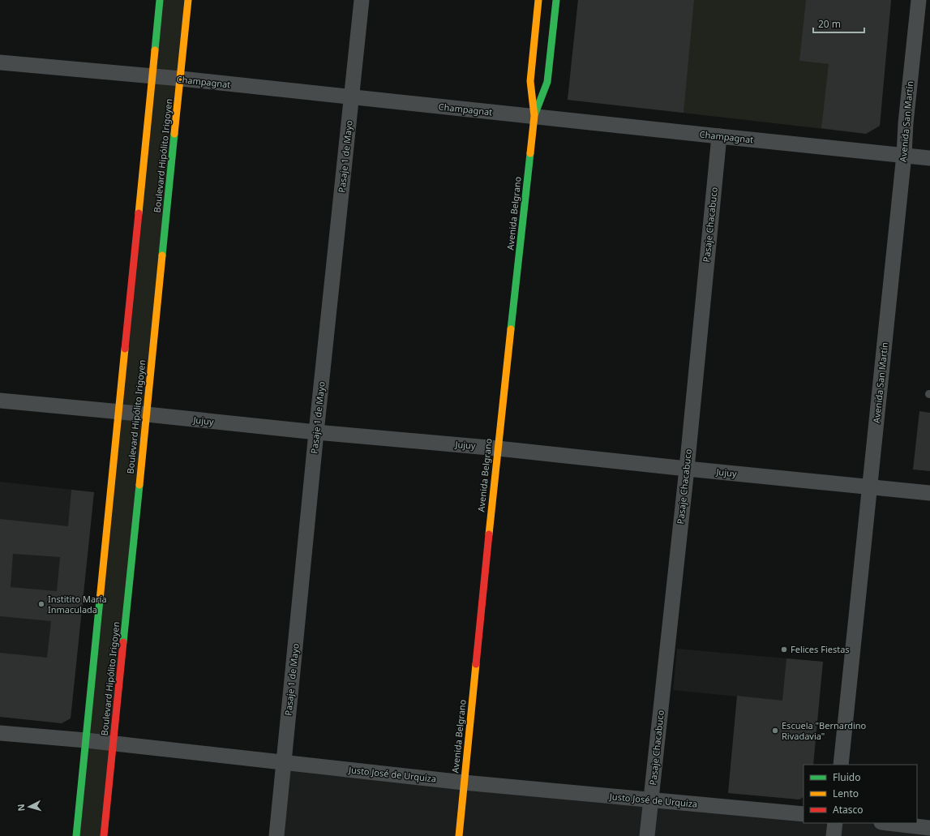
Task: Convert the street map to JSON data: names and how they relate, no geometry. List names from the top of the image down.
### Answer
{
  "streets": {
    "street": [
      "Champagnat",
      "Avenida San Martín",
      "Boulevard Hipólito Irigoyen",
      "Pasaje 1 de Mayo",
      "Avenida Belgrano",
      "Pasaje Chacabuco",
      "Jujuy",
      "Justo José de Urquiza"
    ]
  },
  "crossings": [
    ["Champagnat", "Avenida San Martín"],
    ["Champagnat", "Boulevard Hipólito Irigoyen"],
    ["Champagnat", "Pasaje 1 de Mayo"],
    ["Champagnat", "Avenida Belgrano"],
    ["Champagnat", "Pasaje Chacabuco"],
    ["Avenida San Martín", "Jujuy"],
    ["Boulevard Hipólito Irigoyen", "Jujuy"],
    ["Boulevard Hipólito Irigoyen", "Justo José de Urquiza"],
    ["Pasaje 1 de Mayo", "Jujuy"],
    ["Pasaje 1 de Mayo", "Justo José de Urquiza"],
    ["Avenida Belgrano", "Jujuy"],
    ["Avenida Belgrano", "Justo José de Urquiza"],
    ["Pasaje Chacabuco", "Jujuy"],
    ["Pasaje Chacabuco", "Justo José de Urquiza"]
  ],
  "places": ["Institito María Inmaculada", "Felices Fiestas", "Escuela \"Bernardino Rivadavia\""],
  "legend": ["Fluido", "Lento", "Atasco"],
  "scale_bar": "20 m",
  "north": "left"
}
